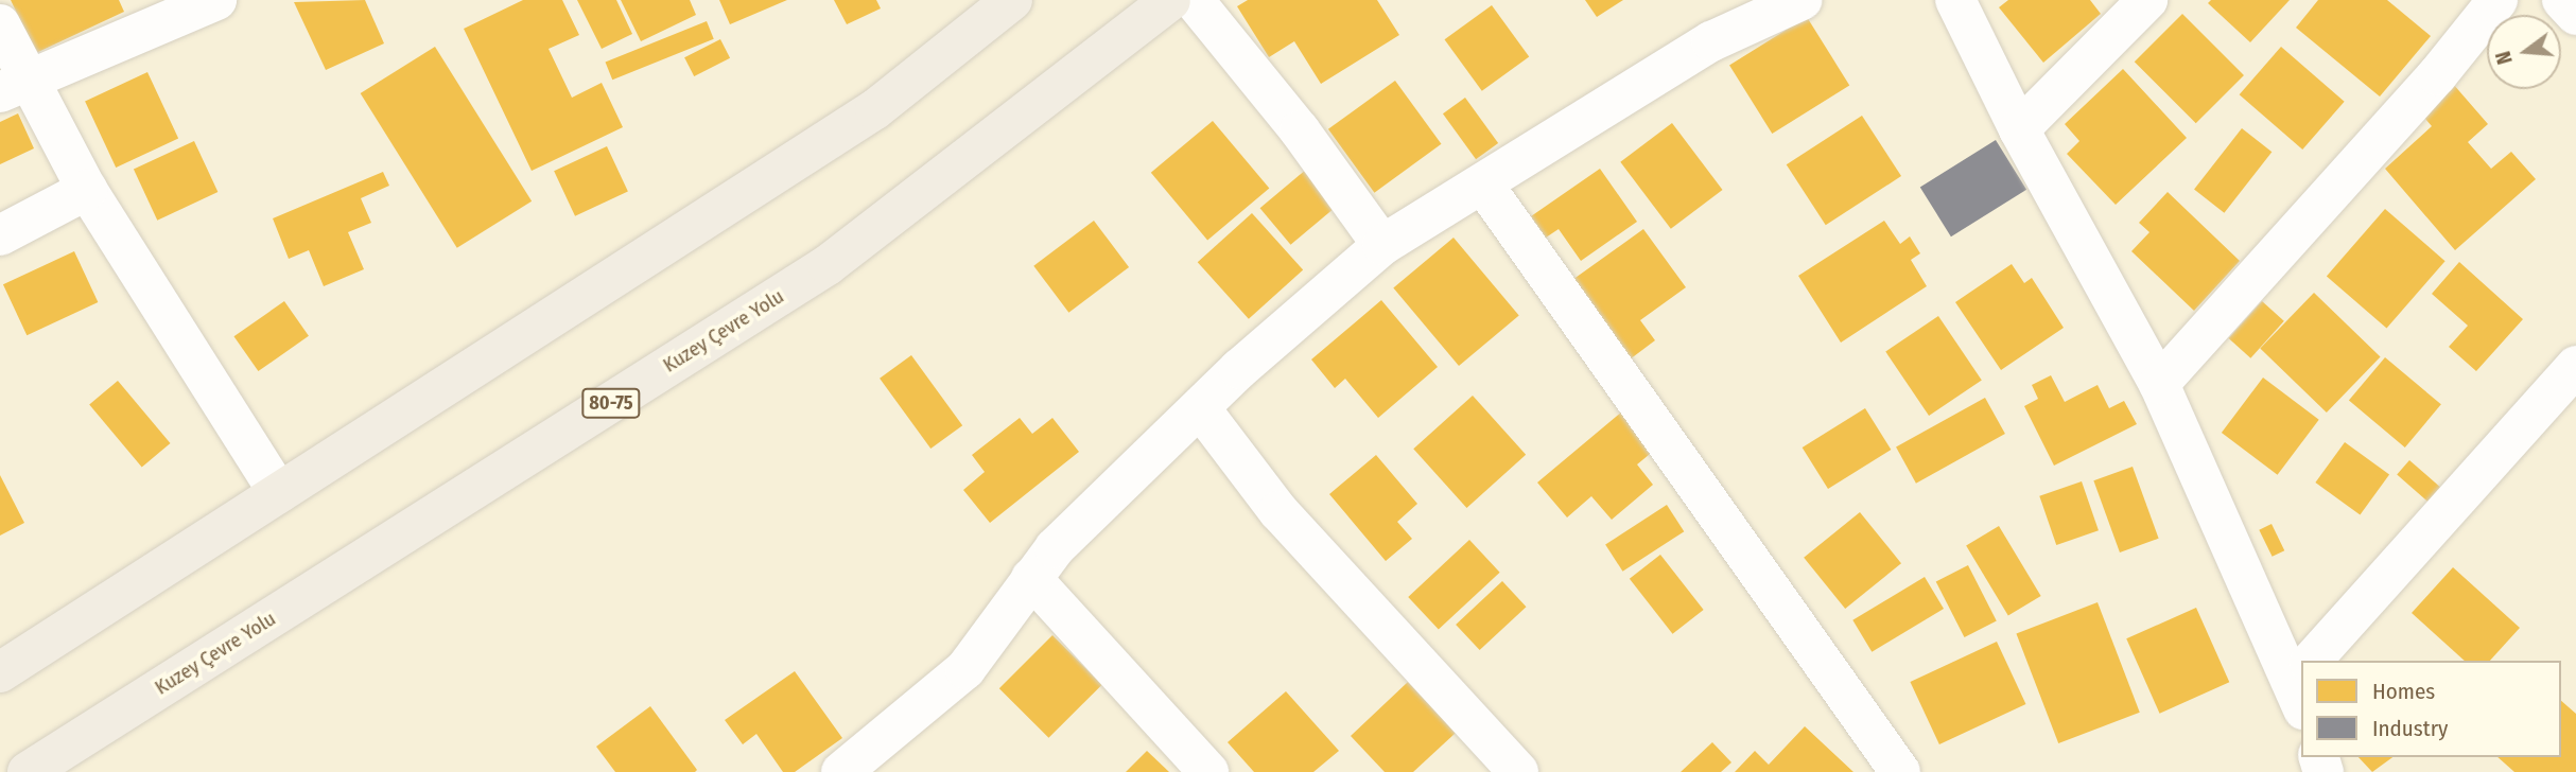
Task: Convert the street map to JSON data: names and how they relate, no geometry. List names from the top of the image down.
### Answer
{
  "streets": {
    "highway": ["Kuzey Çevre Yolu", "80-75"]
  },
  "legend": ["Homes", "Industry"],
  "north": "left"
}
